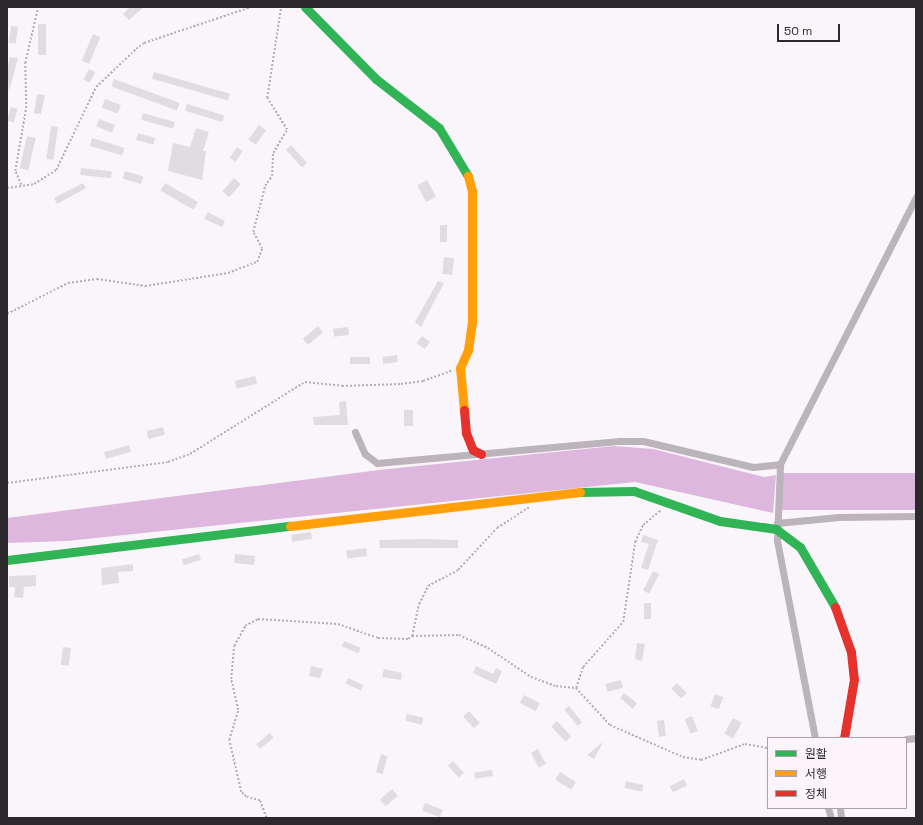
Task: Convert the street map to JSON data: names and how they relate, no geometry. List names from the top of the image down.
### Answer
{
  "legend": ["원활", "서행", "정체"],
  "scale_bar": "50 m"
}
